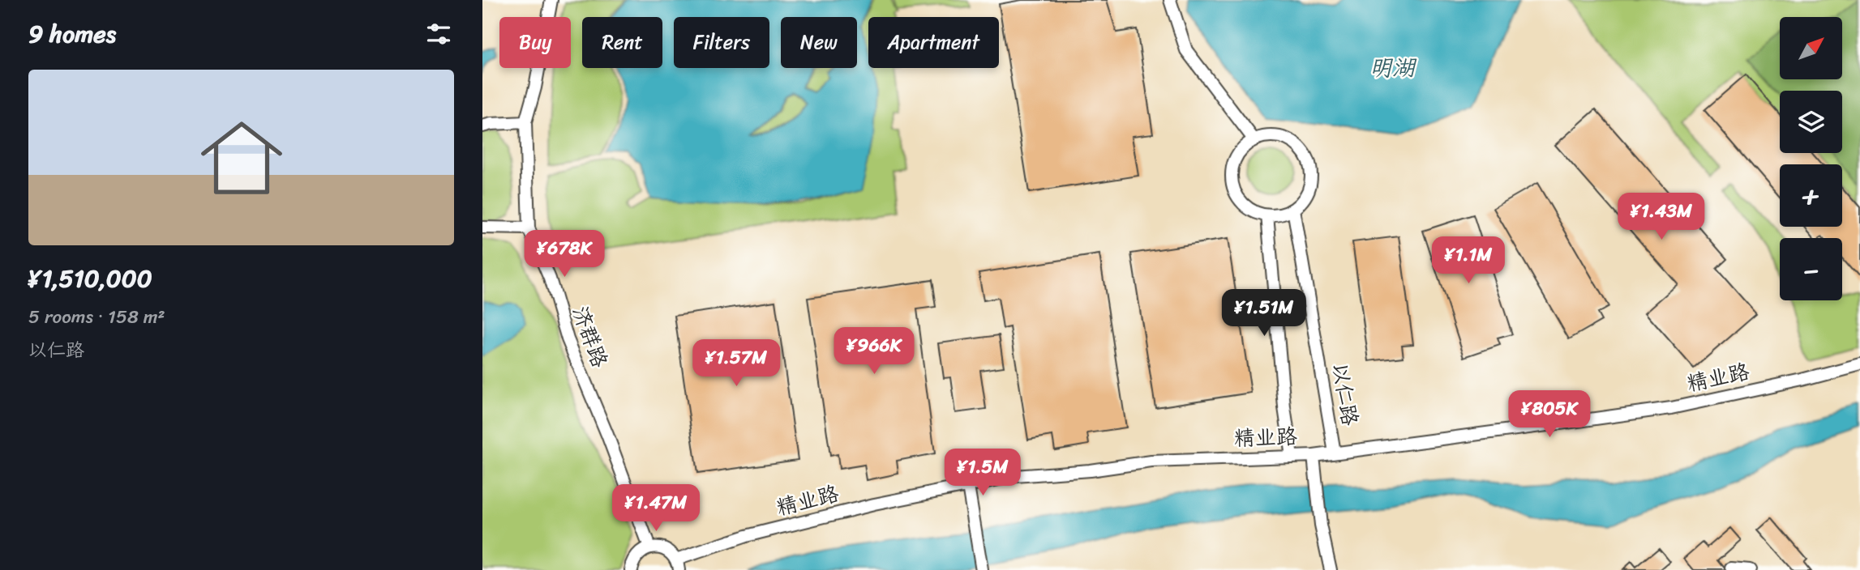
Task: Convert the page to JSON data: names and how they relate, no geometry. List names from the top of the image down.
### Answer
{
  "streets": {
    "street": ["济群路", "精业路", "以仁路"]
  },
  "crossings": [
    ["精业路", "以仁路"]
  ],
  "water": ["明湖"],
  "north": "top right",
  "page": {
    "heading": "9 homes",
    "map_buttons": ["+", "−"],
    "chip": [
      "Buy",
      "Rent",
      "Filters",
      "New",
      "Apartment"
    ],
    "list": [
      {
        "name": "¥1,510,000",
        "note": "5 rooms · 158 m² · 以仁路"
      }
    ],
    "price": [
      "¥1.43M",
      "¥678K",
      "¥1.1M",
      "¥1.51M",
      "¥966K",
      "¥1.57M",
      "¥805K",
      "¥1.5M",
      "¥1.47M"
    ]
  }
}
